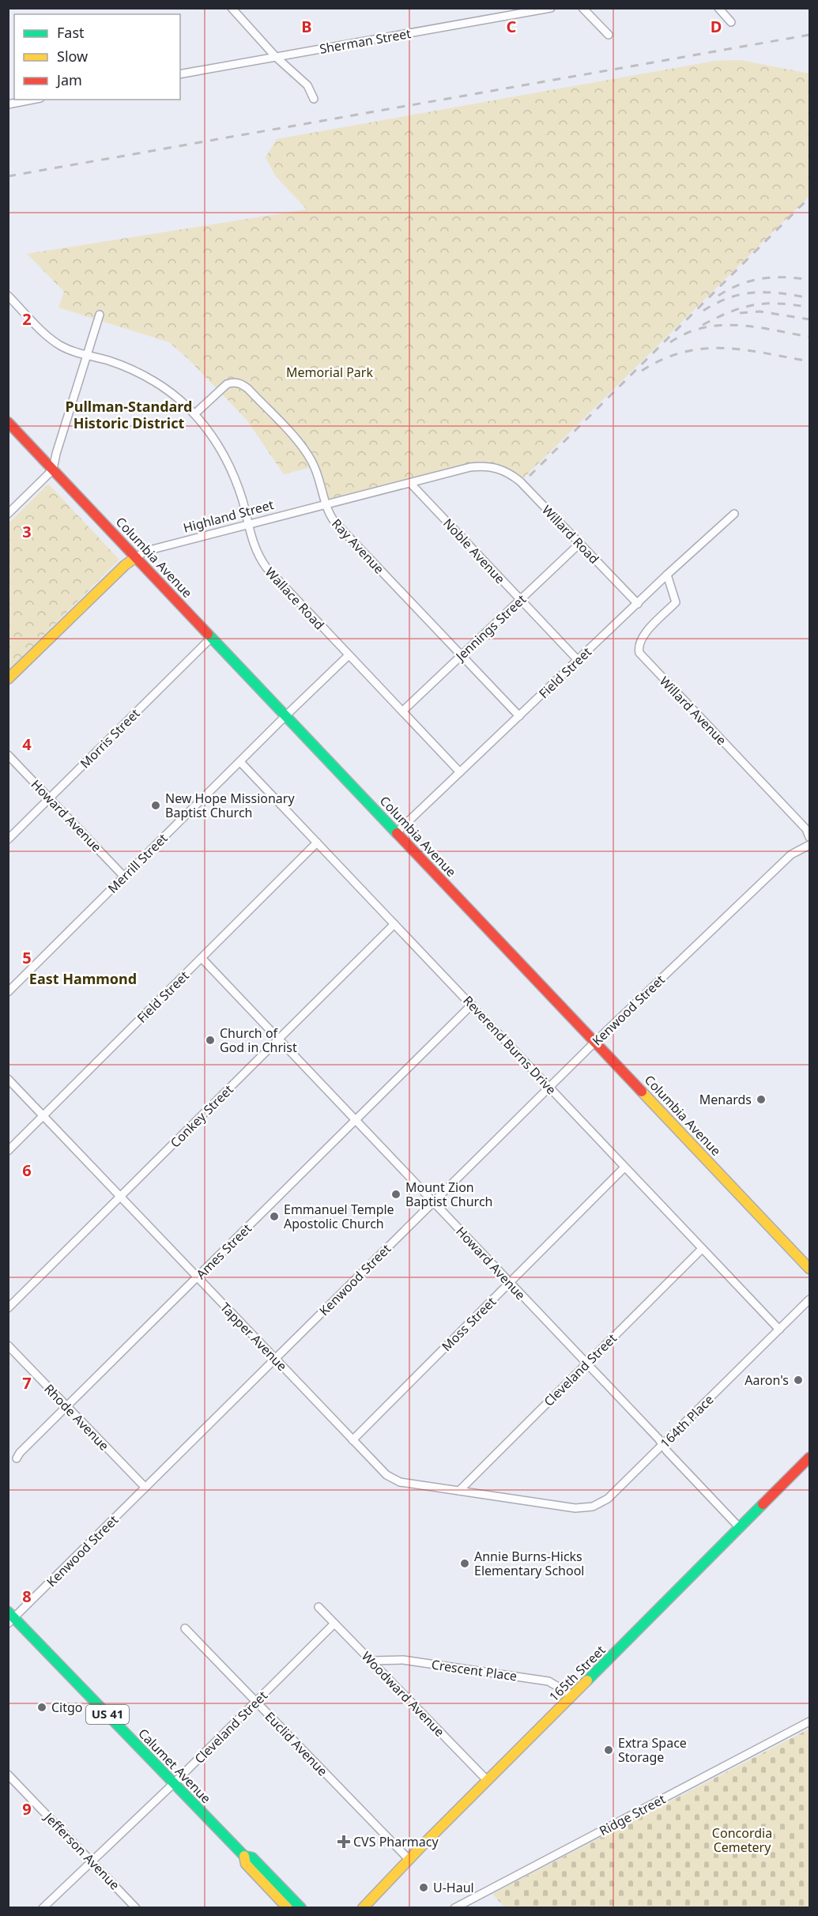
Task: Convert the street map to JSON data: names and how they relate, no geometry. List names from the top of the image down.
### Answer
{
  "streets": {
    "street": [
      "Sherman Street",
      "Highland Street",
      "Willard Road",
      "Ray Avenue",
      "Noble Avenue",
      "Columbia Avenue",
      "Wallace Road",
      "Jennings Street",
      "Field Street",
      "Willard Avenue",
      "Morris Street",
      "Howard Avenue",
      "Merrill Street",
      "Kenwood Street",
      "Reverend Burns Drive",
      "Conkey Street",
      "Ames Street",
      "Moss Street",
      "Tapper Avenue",
      "Cleveland Street",
      "Rhode Avenue",
      "164th Place",
      "Crescent Place",
      "165th Street",
      "Woodward Avenue",
      "US 41",
      "Euclid Avenue",
      "Calumet Avenue",
      "Ridge Street",
      "Jefferson Avenue"
    ]
  },
  "crossings": [
    ["Highland Street", "Willard Road"],
    ["Highland Street", "Ray Avenue"],
    ["Highland Street", "Noble Avenue"],
    ["Highland Street", "Columbia Avenue"],
    ["Highland Street", "Wallace Road"],
    ["Willard Road", "Jennings Street"],
    ["Willard Road", "Field Street"],
    ["Ray Avenue", "Wallace Road"],
    ["Ray Avenue", "Jennings Street"],
    ["Ray Avenue", "Field Street"],
    ["Noble Avenue", "Jennings Street"],
    ["Noble Avenue", "Field Street"],
    ["Columbia Avenue", "Field Street"],
    ["Columbia Avenue", "Morris Street"],
    ["Columbia Avenue", "Merrill Street"],
    ["Columbia Avenue", "Kenwood Street"],
    ["Wallace Road", "Jennings Street"],
    ["Wallace Road", "Field Street"],
    ["Wallace Road", "Merrill Street"],
    ["Field Street", "Willard Avenue"],
    ["Field Street", "Howard Avenue"],
    ["Field Street", "Reverend Burns Drive"],
    ["Field Street", "Tapper Avenue"],
    ["Morris Street", "Howard Avenue"],
    ["Howard Avenue", "Merrill Street"],
    ["Howard Avenue", "Kenwood Street"],
    ["Howard Avenue", "Conkey Street"],
    ["Howard Avenue", "Ames Street"],
    ["Howard Avenue", "Moss Street"],
    ["Howard Avenue", "Cleveland Street"],
    ["Howard Avenue", "164th Place"],
    ["Howard Avenue", "165th Street"],
    ["Merrill Street", "Reverend Burns Drive"],
    ["Kenwood Street", "Reverend Burns Drive"],
    ["Kenwood Street", "Tapper Avenue"],
    ["Kenwood Street", "Rhode Avenue"],
    ["Kenwood Street", "Calumet Avenue"],
    ["Reverend Burns Drive", "Conkey Street"],
    ["Reverend Burns Drive", "Ames Street"],
    ["Reverend Burns Drive", "Moss Street"],
    ["Reverend Burns Drive", "Cleveland Street"],
    ["Reverend Burns Drive", "164th Place"],
    ["Conkey Street", "Tapper Avenue"],
    ["Ames Street", "Tapper Avenue"],
    ["Ames Street", "Rhode Avenue"],
    ["Moss Street", "Tapper Avenue"],
    ["Tapper Avenue", "Cleveland Street"],
    ["Tapper Avenue", "164th Place"],
    ["Cleveland Street", "Woodward Avenue"],
    ["Cleveland Street", "Euclid Avenue"],
    ["Cleveland Street", "Calumet Avenue"],
    ["Cleveland Street", "Jefferson Avenue"],
    ["Crescent Place", "165th Street"],
    ["Crescent Place", "Woodward Avenue"],
    ["165th Street", "Woodward Avenue"],
    ["165th Street", "Euclid Avenue"]
  ],
  "districts": ["Pullman-Standard Historic District", "East Hammond"],
  "parks": ["Memorial Park", "Concordia Cemetery"],
  "places": {
    "other": [
      "New Hope Missionary Baptist Church",
      "Church of God in Christ",
      "Menards",
      "Mount Zion Baptist Church",
      "Emmanuel Temple Apostolic Church",
      "Aaron's",
      "Annie Burns-Hicks Elementary School",
      "Citgo",
      "Extra Space Storage",
      "U-Haul"
    ],
    "health": ["CVS Pharmacy"]
  },
  "legend": ["Fast", "Slow", "Jam"],
  "grid": {
    "columns": ["B", "C", "D"],
    "rows": [
      "2",
      "3",
      "4",
      "5",
      "6",
      "7",
      "8",
      "9"
    ]
  }
}
